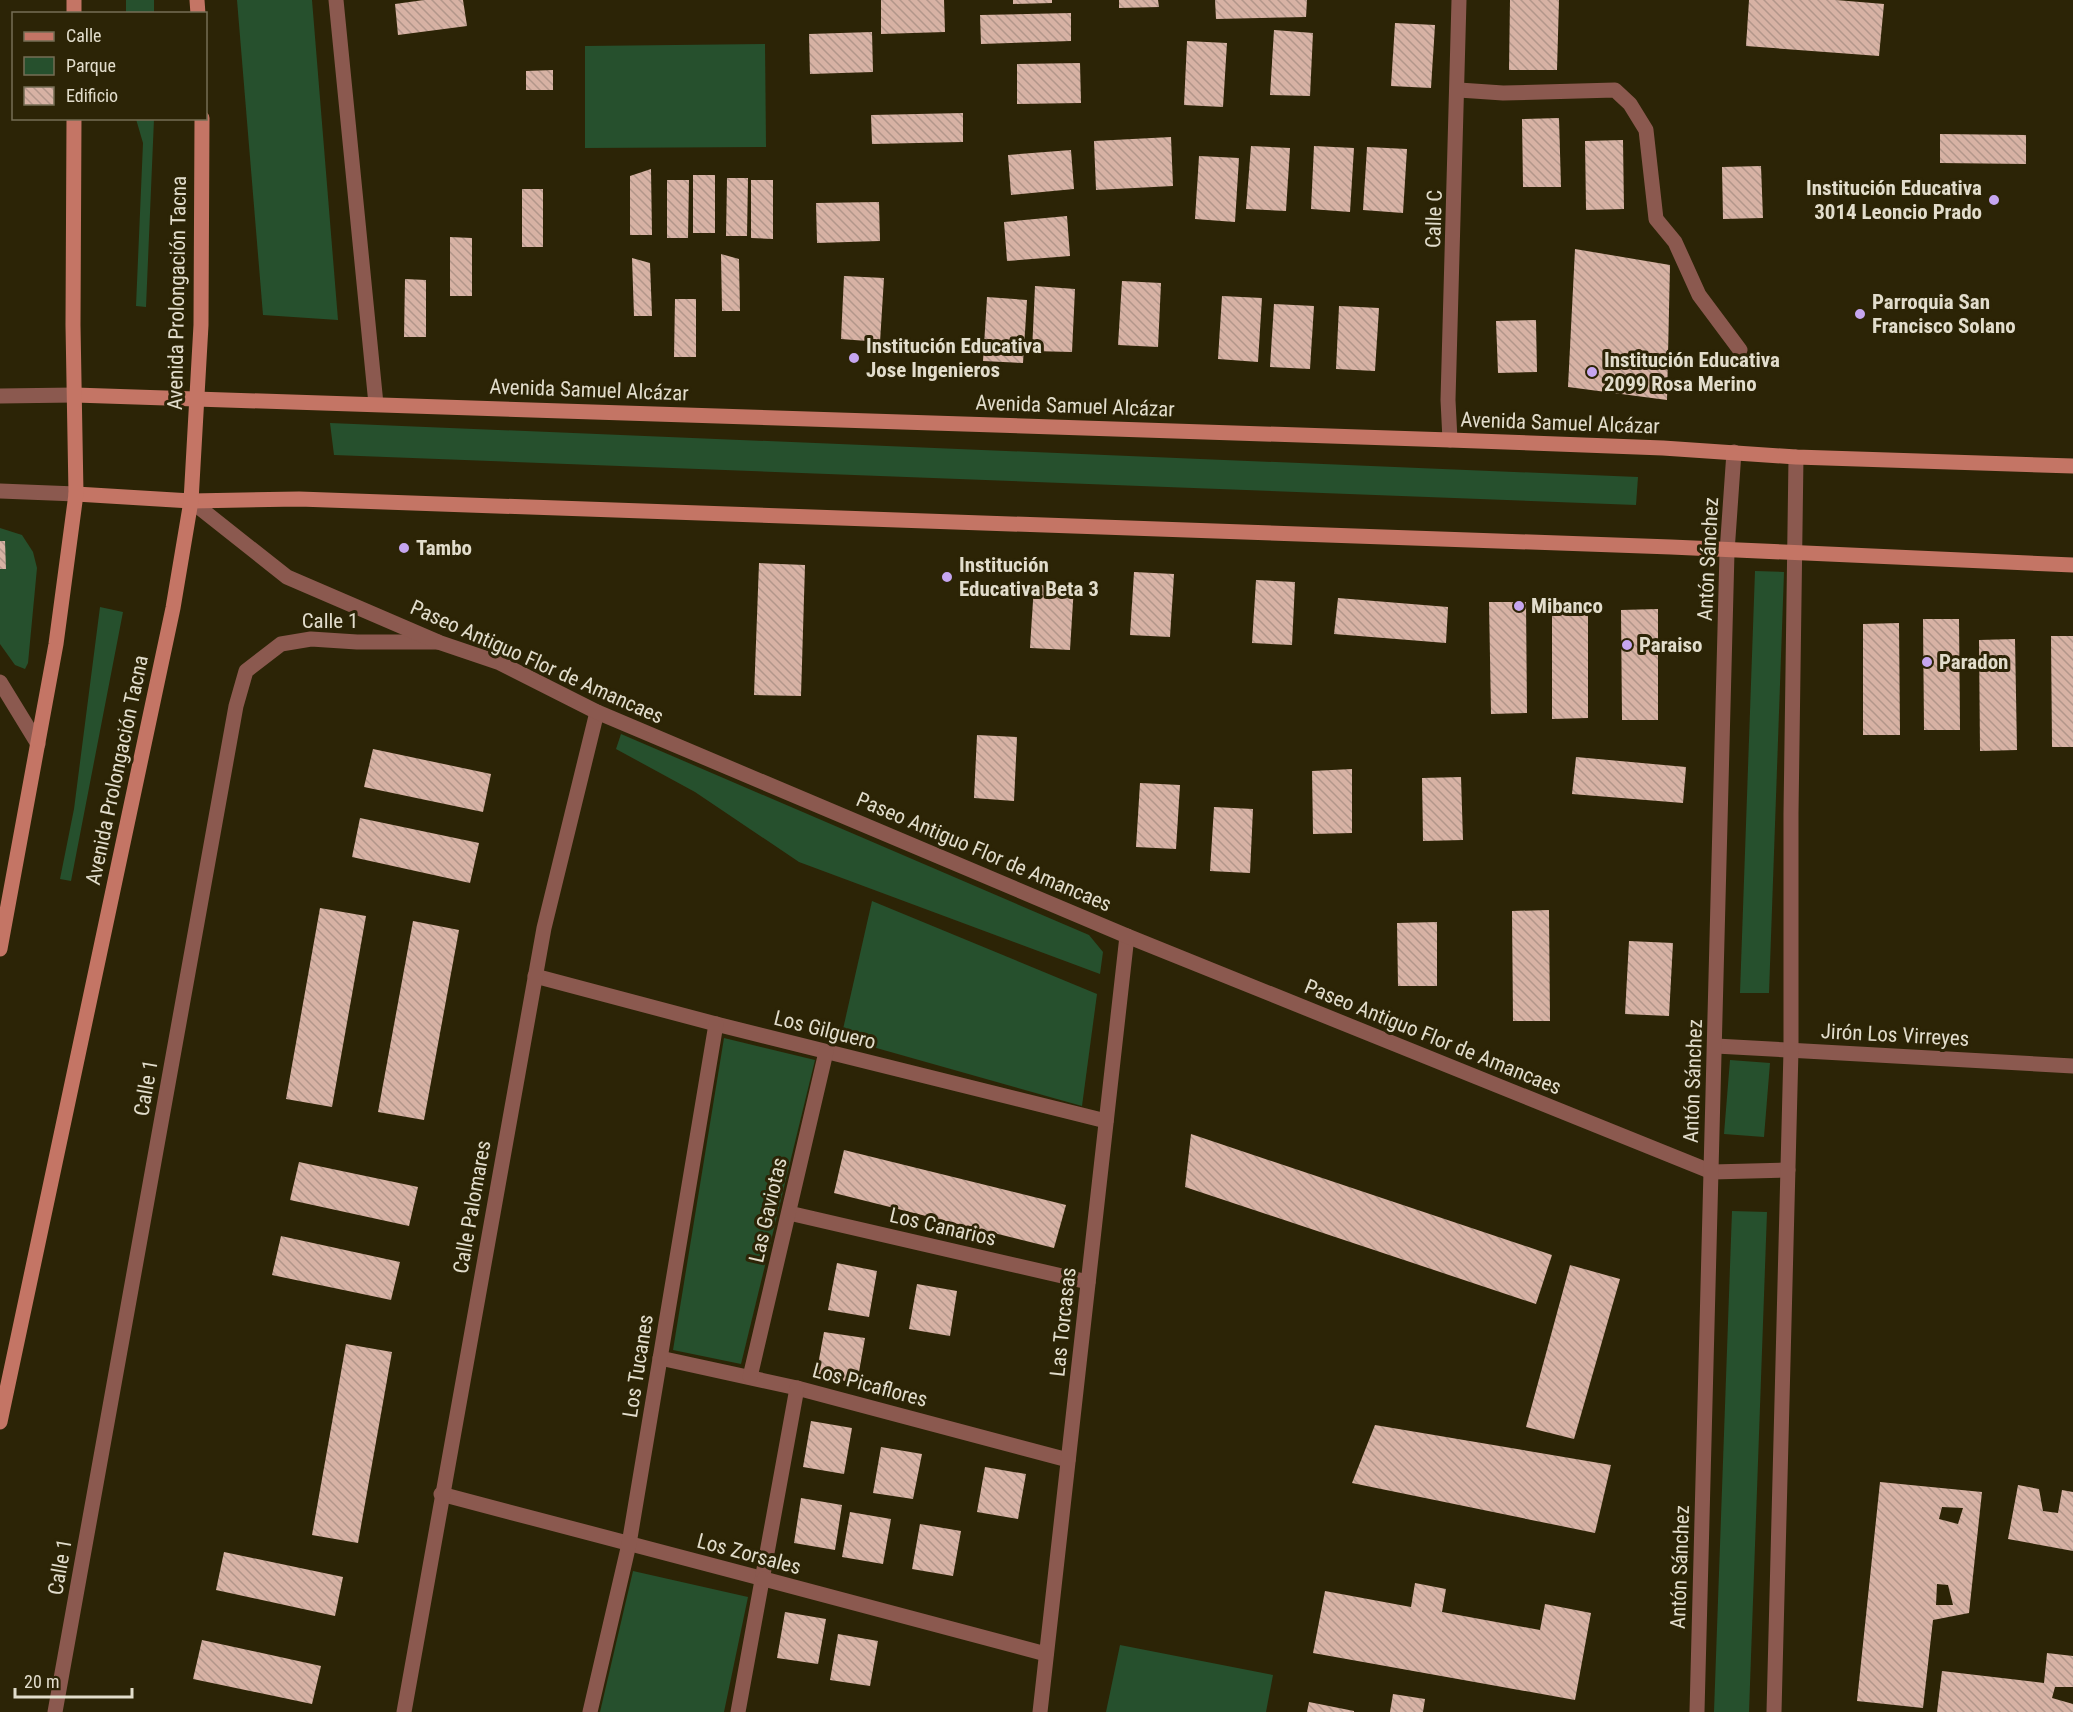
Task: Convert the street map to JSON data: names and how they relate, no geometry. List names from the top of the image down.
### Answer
{
  "streets": {
    "main road": ["Avenida Prolongación Tacna", "Avenida Samuel Alcázar"],
    "street": [
      "Calle C",
      "Antón Sánchez",
      "Calle 1",
      "Paseo Antiguo Flor de Amancaes",
      "Los Gilguero",
      "Jirón Los Virreyes",
      "Calle Palomares",
      "Las Gaviotas",
      "Los Canarios",
      "Las Torcasas",
      "Los Tucanes",
      "Los Picaflores",
      "Los Zorsales"
    ]
  },
  "crossings": [
    ["Calle C", "Avenida Samuel Alcázar"],
    ["Avenida Prolongación Tacna", "Avenida Samuel Alcázar"],
    ["Avenida Prolongación Tacna", "Paseo Antiguo Flor de Amancaes"],
    ["Avenida Samuel Alcázar", "Antón Sánchez"],
    ["Antón Sánchez", "Paseo Antiguo Flor de Amancaes"],
    ["Antón Sánchez", "Jirón Los Virreyes"],
    ["Calle 1", "Paseo Antiguo Flor de Amancaes"],
    ["Paseo Antiguo Flor de Amancaes", "Calle Palomares"],
    ["Paseo Antiguo Flor de Amancaes", "Las Torcasas"],
    ["Los Gilguero", "Calle Palomares"],
    ["Los Gilguero", "Las Gaviotas"],
    ["Los Gilguero", "Las Torcasas"],
    ["Los Gilguero", "Los Tucanes"],
    ["Calle Palomares", "Los Zorsales"],
    ["Las Gaviotas", "Los Canarios"],
    ["Las Gaviotas", "Los Picaflores"],
    ["Los Canarios", "Las Torcasas"],
    ["Las Torcasas", "Los Picaflores"],
    ["Las Torcasas", "Los Zorsales"],
    ["Los Tucanes", "Los Picaflores"],
    ["Los Tucanes", "Los Zorsales"]
  ],
  "places": [
    "Institución Educativa 3014 Leoncio Prado",
    "Parroquia San Francisco Solano",
    "Institución Educativa Jose Ingenieros",
    "Institución Educativa 2099 Rosa Merino",
    "Tambo",
    "Institución Educativa Beta 3",
    "Mibanco",
    "Paraiso",
    "Paradon"
  ],
  "legend": ["Calle", "Parque", "Edificio"],
  "scale_bar": "20 m"
}
